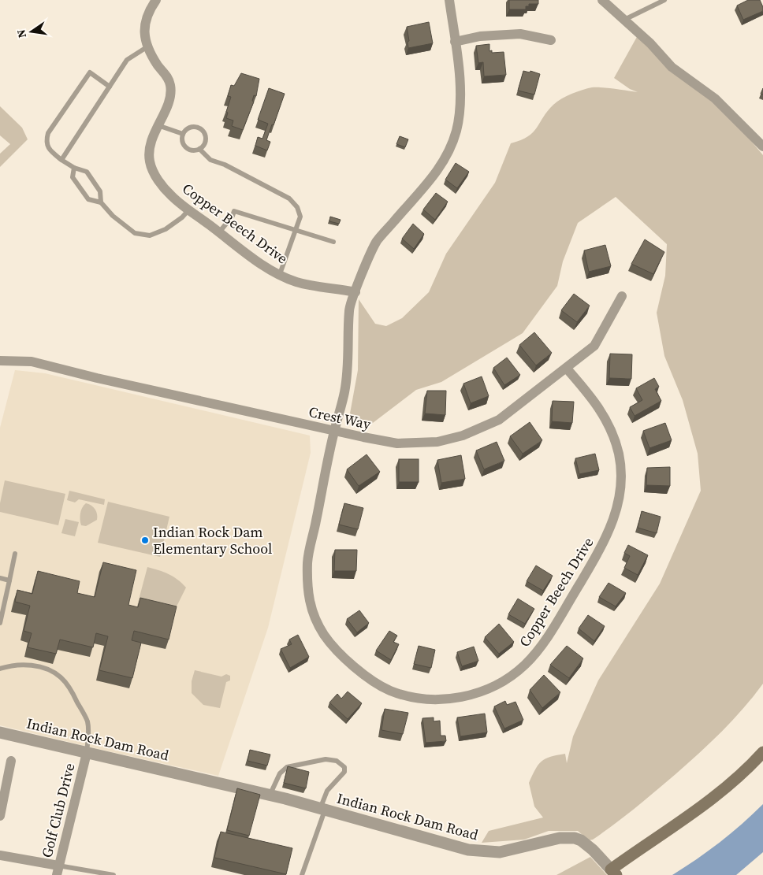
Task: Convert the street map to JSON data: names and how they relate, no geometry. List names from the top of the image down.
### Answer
{
  "streets": {
    "main road": ["Indian Rock Dam Road"],
    "street": ["Copper Beech Drive", "Crest Way", "Golf Club Drive"]
  },
  "crossings": [
    ["Copper Beech Drive", "Crest Way"],
    ["Indian Rock Dam Road", "Golf Club Drive"]
  ],
  "places": ["Indian Rock Dam Elementary School"],
  "north": "left"
}
